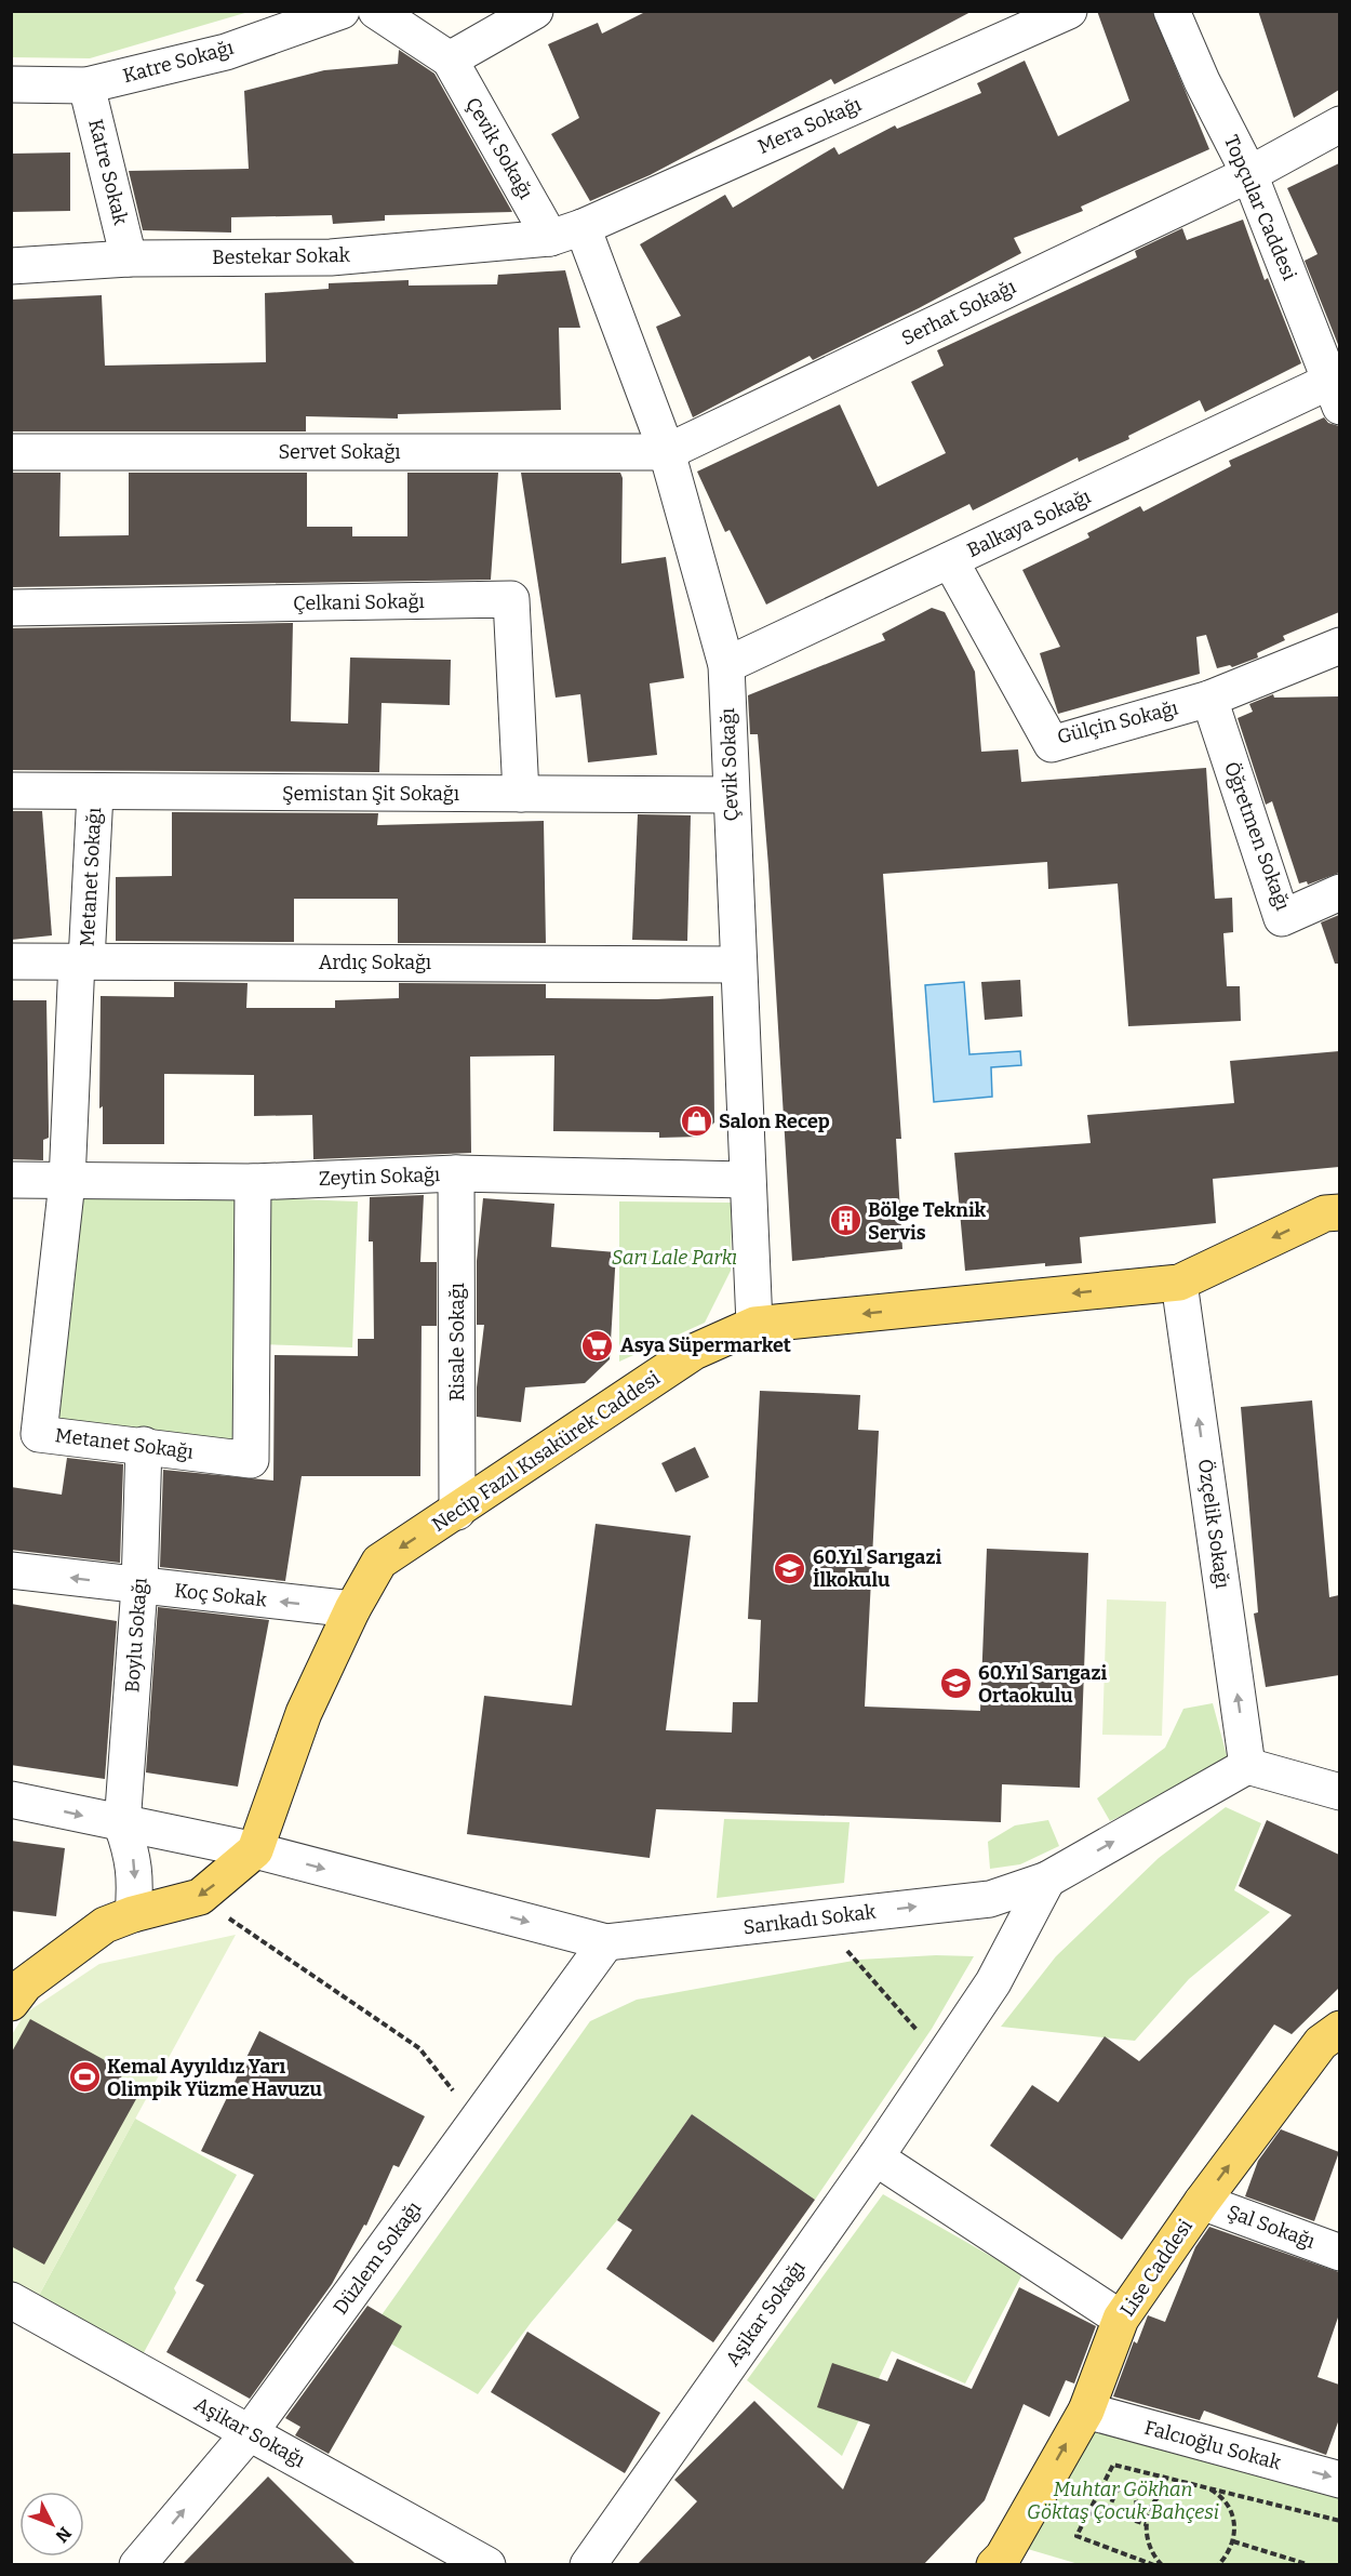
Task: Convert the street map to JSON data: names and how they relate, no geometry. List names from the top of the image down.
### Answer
{
  "streets": {
    "main road": ["Necip Fazıl Kısakürek Caddesi", "Lise Caddesi"],
    "street": [
      "Katre Sokağı",
      "Mera Sokağı",
      "Çevik Sokağı",
      "Katre Sokak",
      "Topçular Caddesi",
      "Bestekar Sokak",
      "Serhat Sokağı",
      "Servet Sokağı",
      "Balkaya Sokağı",
      "Çelkani Sokağı",
      "Gülçin Sokağı",
      "Şemistan Şit Sokağı",
      "Öğretmen Sokağı",
      "Metanet Sokağı",
      "Ardıç Sokağı",
      "Zeytin Sokağı",
      "Risale Sokağı",
      "Özçelik Sokağı",
      "Koç Sokak",
      "Boylu Sokağı",
      "Sarıkadı Sokak",
      "Şal Sokağı",
      "Düzlem Sokağı",
      "Aşikar Sokağı",
      "Falcıoğlu Sokak"
    ]
  },
  "crossings": [
    ["Katre Sokağı", "Katre Sokak"],
    ["Mera Sokağı", "Çevik Sokağı"],
    ["Mera Sokağı", "Bestekar Sokak"],
    ["Çevik Sokağı", "Bestekar Sokak"],
    ["Çevik Sokağı", "Serhat Sokağı"],
    ["Çevik Sokağı", "Servet Sokağı"],
    ["Çevik Sokağı", "Balkaya Sokağı"],
    ["Çevik Sokağı", "Şemistan Şit Sokağı"],
    ["Çevik Sokağı", "Ardıç Sokağı"],
    ["Çevik Sokağı", "Zeytin Sokağı"],
    ["Çevik Sokağı", "Necip Fazıl Kısakürek Caddesi"],
    ["Katre Sokak", "Bestekar Sokak"],
    ["Topçular Caddesi", "Serhat Sokağı"],
    ["Topçular Caddesi", "Balkaya Sokağı"],
    ["Serhat Sokağı", "Servet Sokağı"],
    ["Balkaya Sokağı", "Gülçin Sokağı"],
    ["Çelkani Sokağı", "Şemistan Şit Sokağı"],
    ["Gülçin Sokağı", "Öğretmen Sokağı"],
    ["Şemistan Şit Sokağı", "Metanet Sokağı"],
    ["Metanet Sokağı", "Ardıç Sokağı"],
    ["Metanet Sokağı", "Zeytin Sokağı"],
    ["Metanet Sokağı", "Boylu Sokağı"],
    ["Zeytin Sokağı", "Risale Sokağı"],
    ["Risale Sokağı", "Necip Fazıl Kısakürek Caddesi"],
    ["Necip Fazıl Kısakürek Caddesi", "Özçelik Sokağı"],
    ["Necip Fazıl Kısakürek Caddesi", "Koç Sokak"],
    ["Necip Fazıl Kısakürek Caddesi", "Sarıkadı Sokak"],
    ["Özçelik Sokağı", "Sarıkadı Sokak"],
    ["Koç Sokak", "Boylu Sokağı"],
    ["Boylu Sokağı", "Sarıkadı Sokak"],
    ["Sarıkadı Sokak", "Düzlem Sokağı"],
    ["Sarıkadı Sokak", "Aşikar Sokağı"],
    ["Şal Sokağı", "Lise Caddesi"],
    ["Düzlem Sokağı", "Aşikar Sokağı"],
    ["Lise Caddesi", "Falcıoğlu Sokak"]
  ],
  "one_way": [
    "Necip Fazıl Kısakürek Caddesi",
    "Özçelik Sokağı",
    "Koç Sokak",
    "Sarıkadı Sokak",
    "Lise Caddesi",
    "Falcıoğlu Sokak"
  ],
  "parks": ["Sarı Lale Parkı", "Muhtar Gökhan Göktaş Çocuk Bahçesi"],
  "places": {
    "shop": ["Salon Recep"],
    "building": ["Bölge Teknik Servis"],
    "supermarket": ["Asya Süpermarket"],
    "school or university": ["60.Yıl Sarıgazi İlkokulu", "60.Yıl Sarıgazi Ortaokulu"],
    "sports": ["Kemal Ayyıldız Yarı Olimpik Yüzme Havuzu"]
  },
  "north": "bottom right"
}
